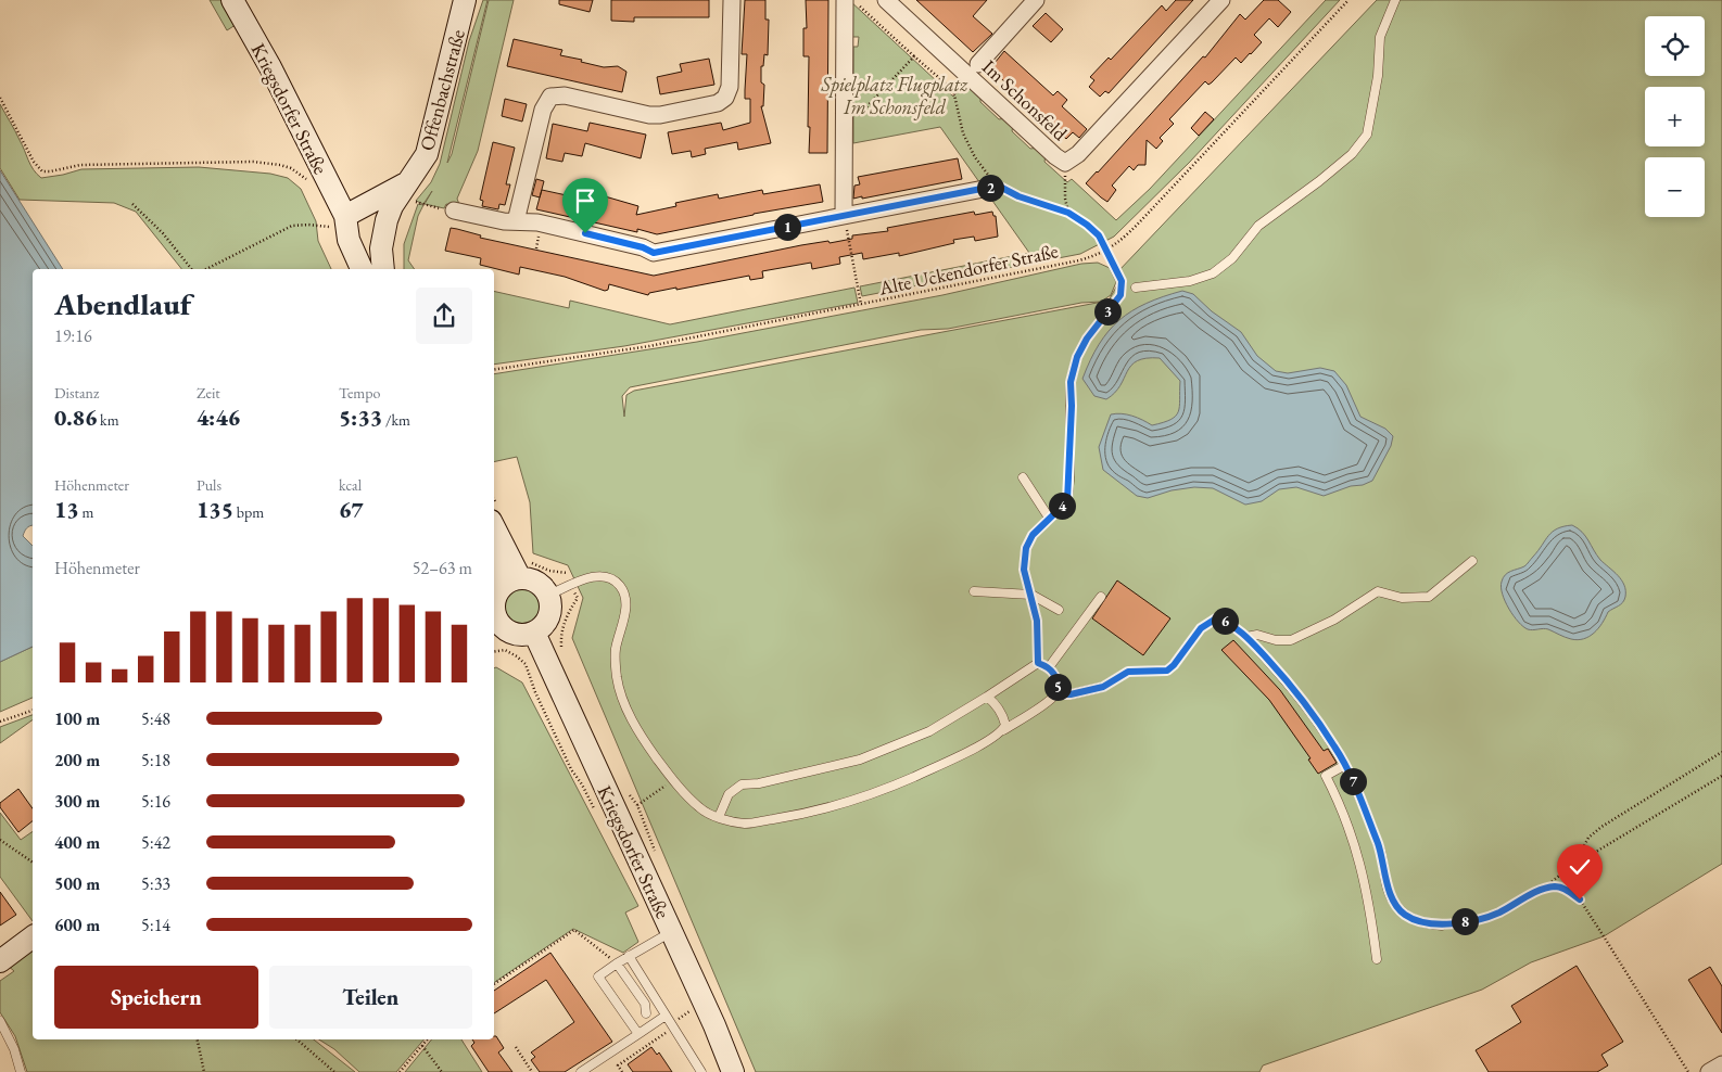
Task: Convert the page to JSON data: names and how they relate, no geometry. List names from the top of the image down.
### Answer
{
  "streets": {
    "main road": ["Offenbachstraße", "Kriegsdorfer Straße"],
    "street": ["Im Schonsfeld"],
    "path": ["Alte Uckendorfer Straße"]
  },
  "crossings": [
    ["Offenbachstraße", "Kriegsdorfer Straße"]
  ],
  "parks": ["Spielplatz Flugplatz Im Schonsfeld"],
  "page": {
    "map_buttons": ["+", "−"],
    "pins": [
      "2",
      "1",
      "3",
      "4",
      "6",
      "5",
      "7",
      "8"
    ],
    "heading": ["Abendlauf", "19:16"],
    "stats": [
      ["Distanz", "0.86 km"],
      ["Zeit", "4:46"],
      ["Tempo", "5:33 /km"],
      ["Höhenmeter", "13 m"],
      ["Puls", "135 bpm"],
      ["kcal", "67"]
    ],
    "chart": ["Höhenmeter", "52–63 m"],
    "list": [
      {
        "name": "100 m",
        "note": "5:48"
      },
      {
        "name": "200 m",
        "note": "5:18"
      },
      {
        "name": "300 m",
        "note": "5:16"
      },
      {
        "name": "400 m",
        "note": "5:42"
      },
      {
        "name": "500 m",
        "note": "5:33"
      },
      {
        "name": "600 m",
        "note": "5:14"
      }
    ],
    "buttons": ["Speichern", "Teilen"]
  }
}
